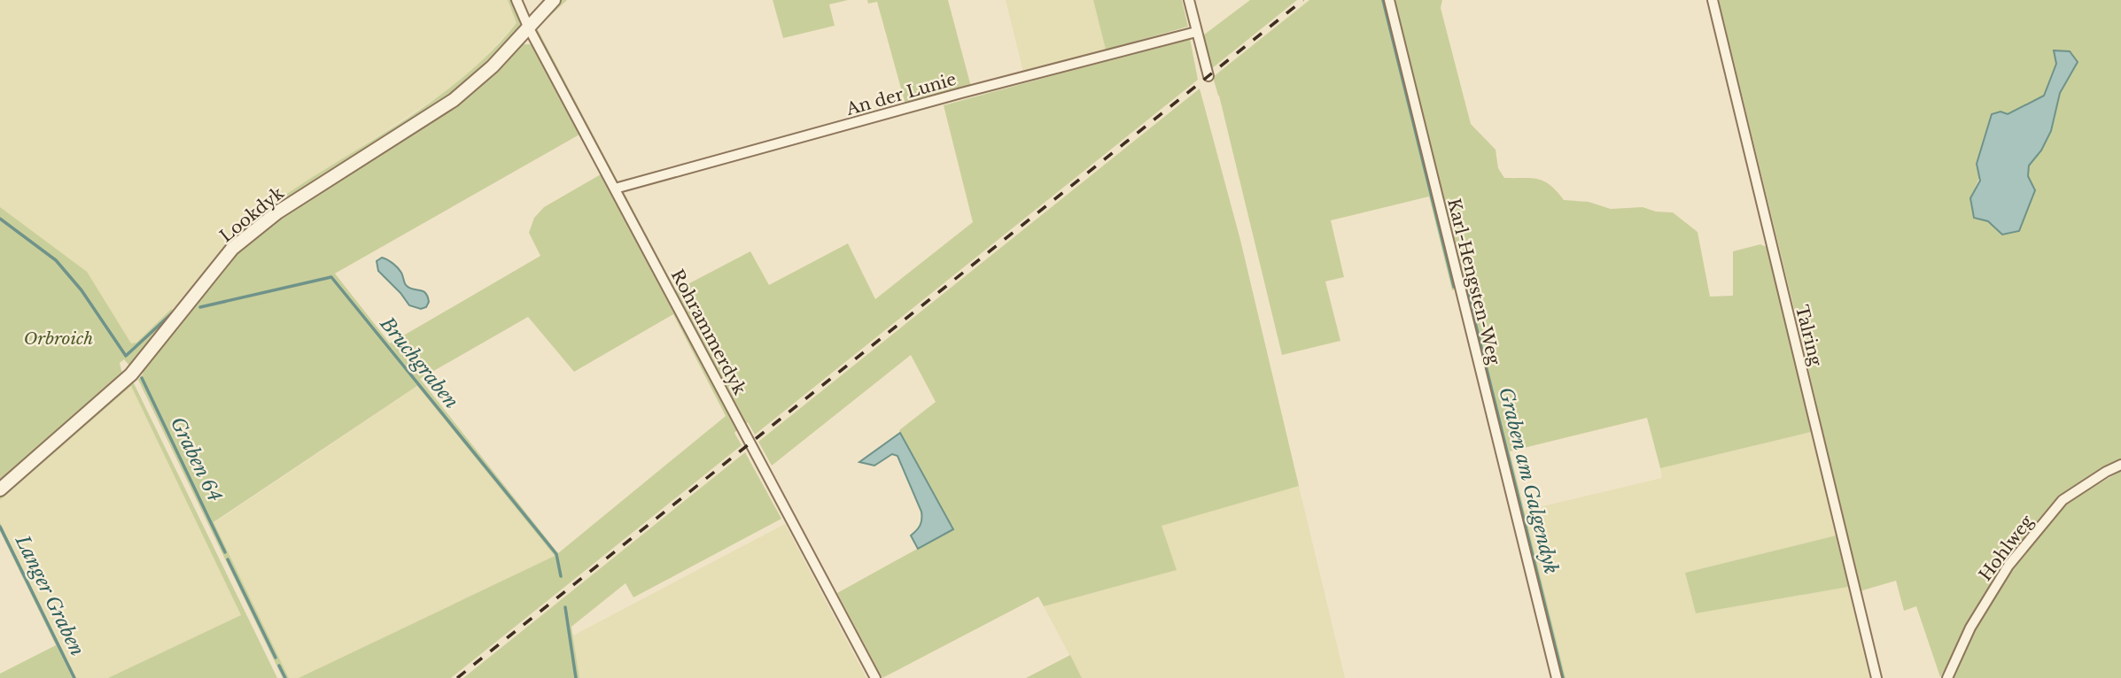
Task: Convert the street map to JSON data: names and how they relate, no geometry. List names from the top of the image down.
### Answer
{
  "streets": {
    "street": [
      "An der Lunie",
      "Lookdyk",
      "Karl-Hengsten-Weg",
      "Rohrammerdyk",
      "Talring",
      "Hohlweg"
    ]
  },
  "crossings": [
    ["An der Lunie", "Rohrammerdyk"],
    ["Lookdyk", "Rohrammerdyk"]
  ],
  "water": [
    "Bruchgraben",
    "Graben 64",
    "Graben am Galgendyk",
    "Langer Graben"
  ],
  "parks": ["Orbroich"]
}
